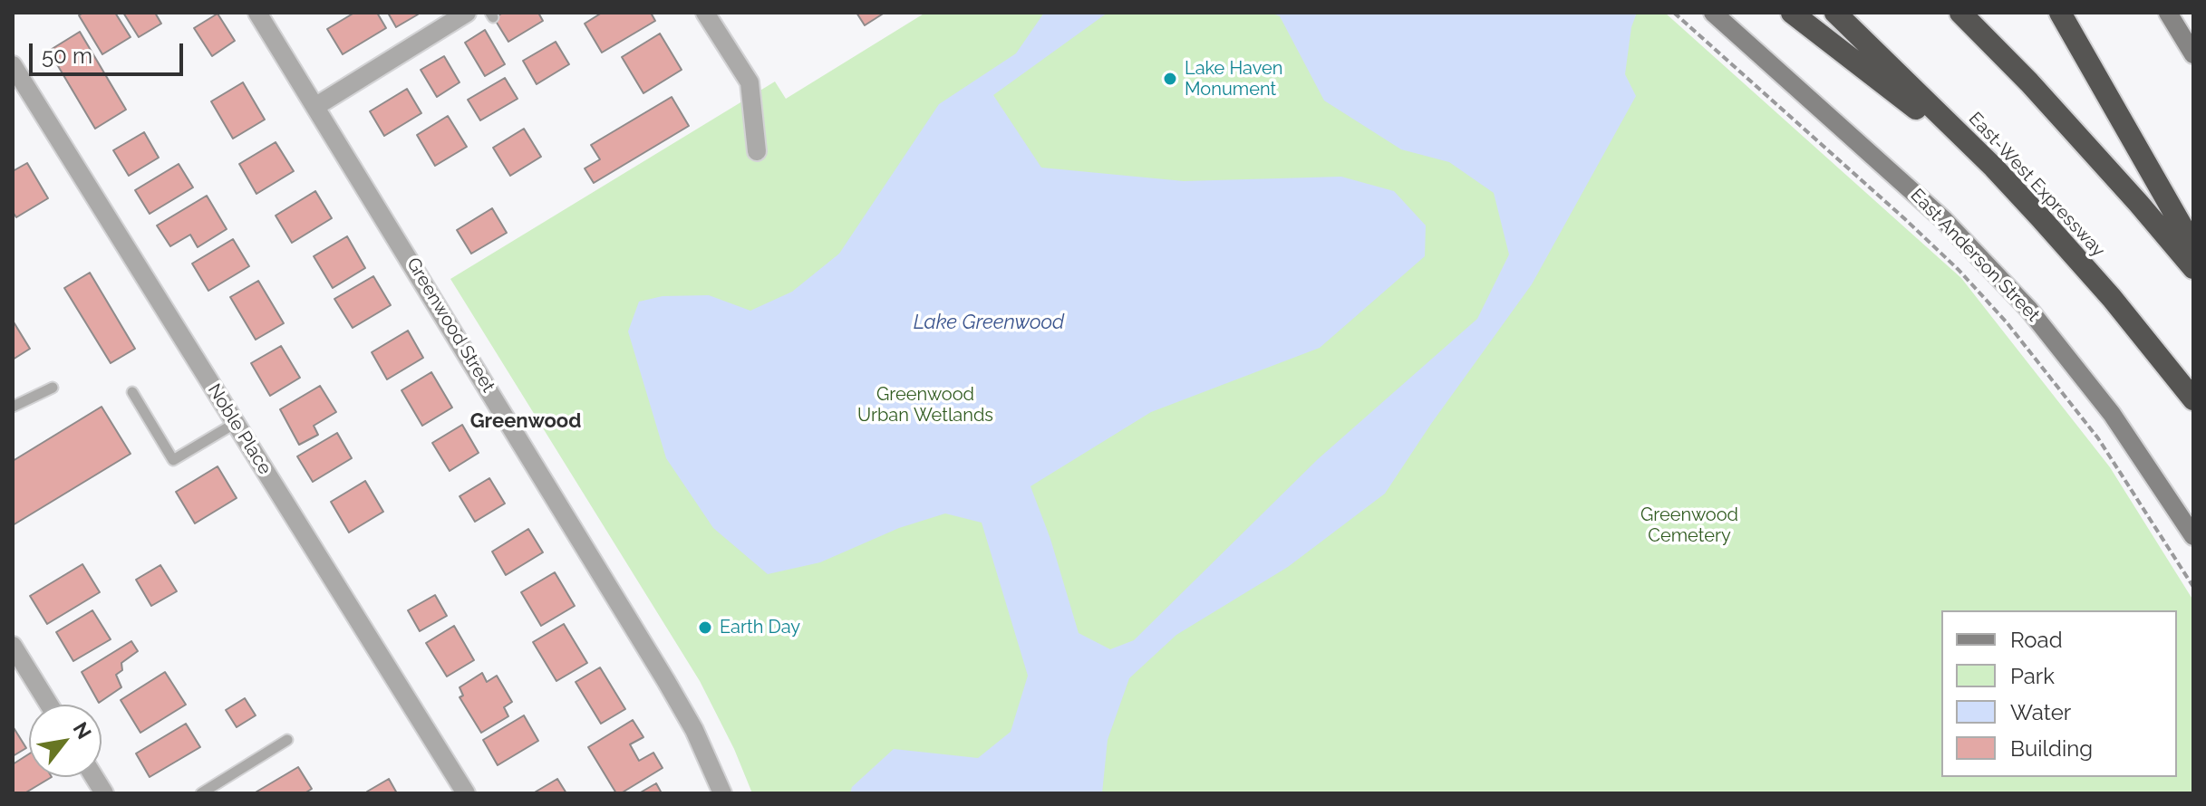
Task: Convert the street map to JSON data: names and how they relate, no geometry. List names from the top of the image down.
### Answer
{
  "streets": {
    "highway": ["East-West Expressway"],
    "main road": ["East Anderson Street"],
    "street": ["Greenwood Street", "Noble Place"]
  },
  "districts": ["Greenwood"],
  "water": ["Lake Greenwood"],
  "parks": ["Greenwood Urban Wetlands", "Greenwood Cemetery"],
  "places": ["Lake Haven Monument", "Earth Day"],
  "legend": [
    "Road",
    "Park",
    "Water",
    "Building"
  ],
  "scale_bar": "50 m",
  "north": "top right"
}
